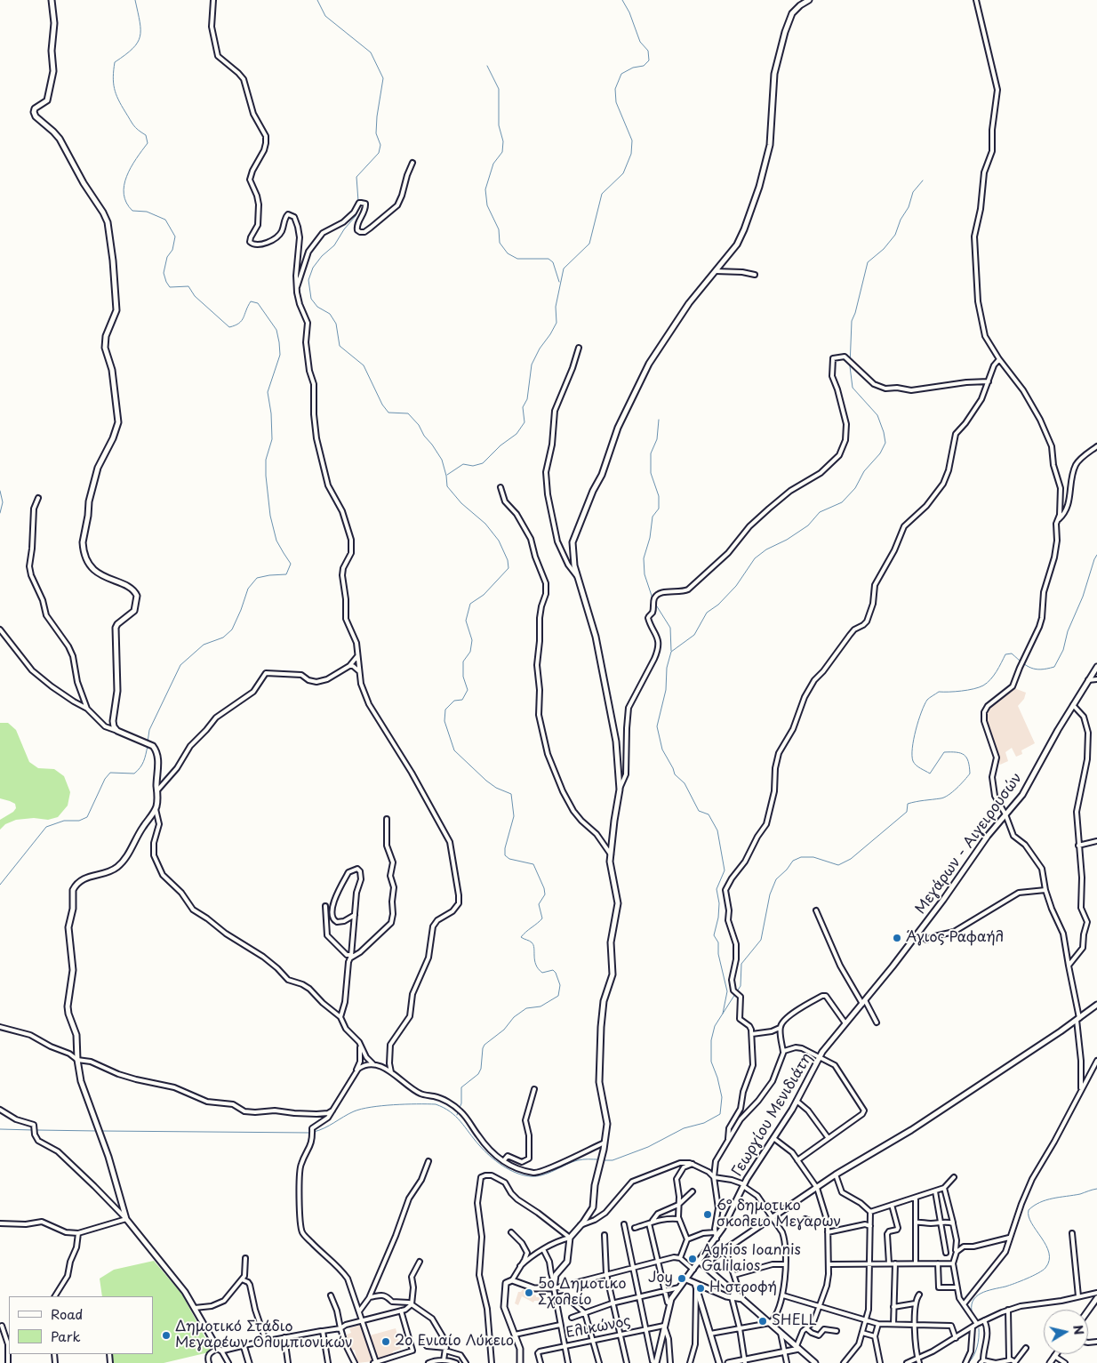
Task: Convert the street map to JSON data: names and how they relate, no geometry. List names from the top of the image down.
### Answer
{
  "streets": {
    "street": ["Μεγάρων - Αιγειρουσών", "Γεωργίου Μενιδιάτη", "Ελικώνος"]
  },
  "crossings": [
    ["Μεγάρων - Αιγειρουσών", "Γεωργίου Μενιδιάτη"],
    ["Γεωργίου Μενιδιάτη", "Ελικώνος"]
  ],
  "places": [
    "Άγιος Ραφαήλ",
    "6° δημοτικο σκολειο Μεγαρων",
    "Aghios Ioannis Galilaios",
    "Joy",
    "Η στροφή",
    "5o Δημοτικο Σχολείο",
    "SHELL",
    "Δημοτικό Στάδιο Μεγαρέων Ολυμπιονικών",
    "2ο Ενιαίο Λύκειο"
  ],
  "legend": ["Road", "Park"],
  "north": "right"
}
